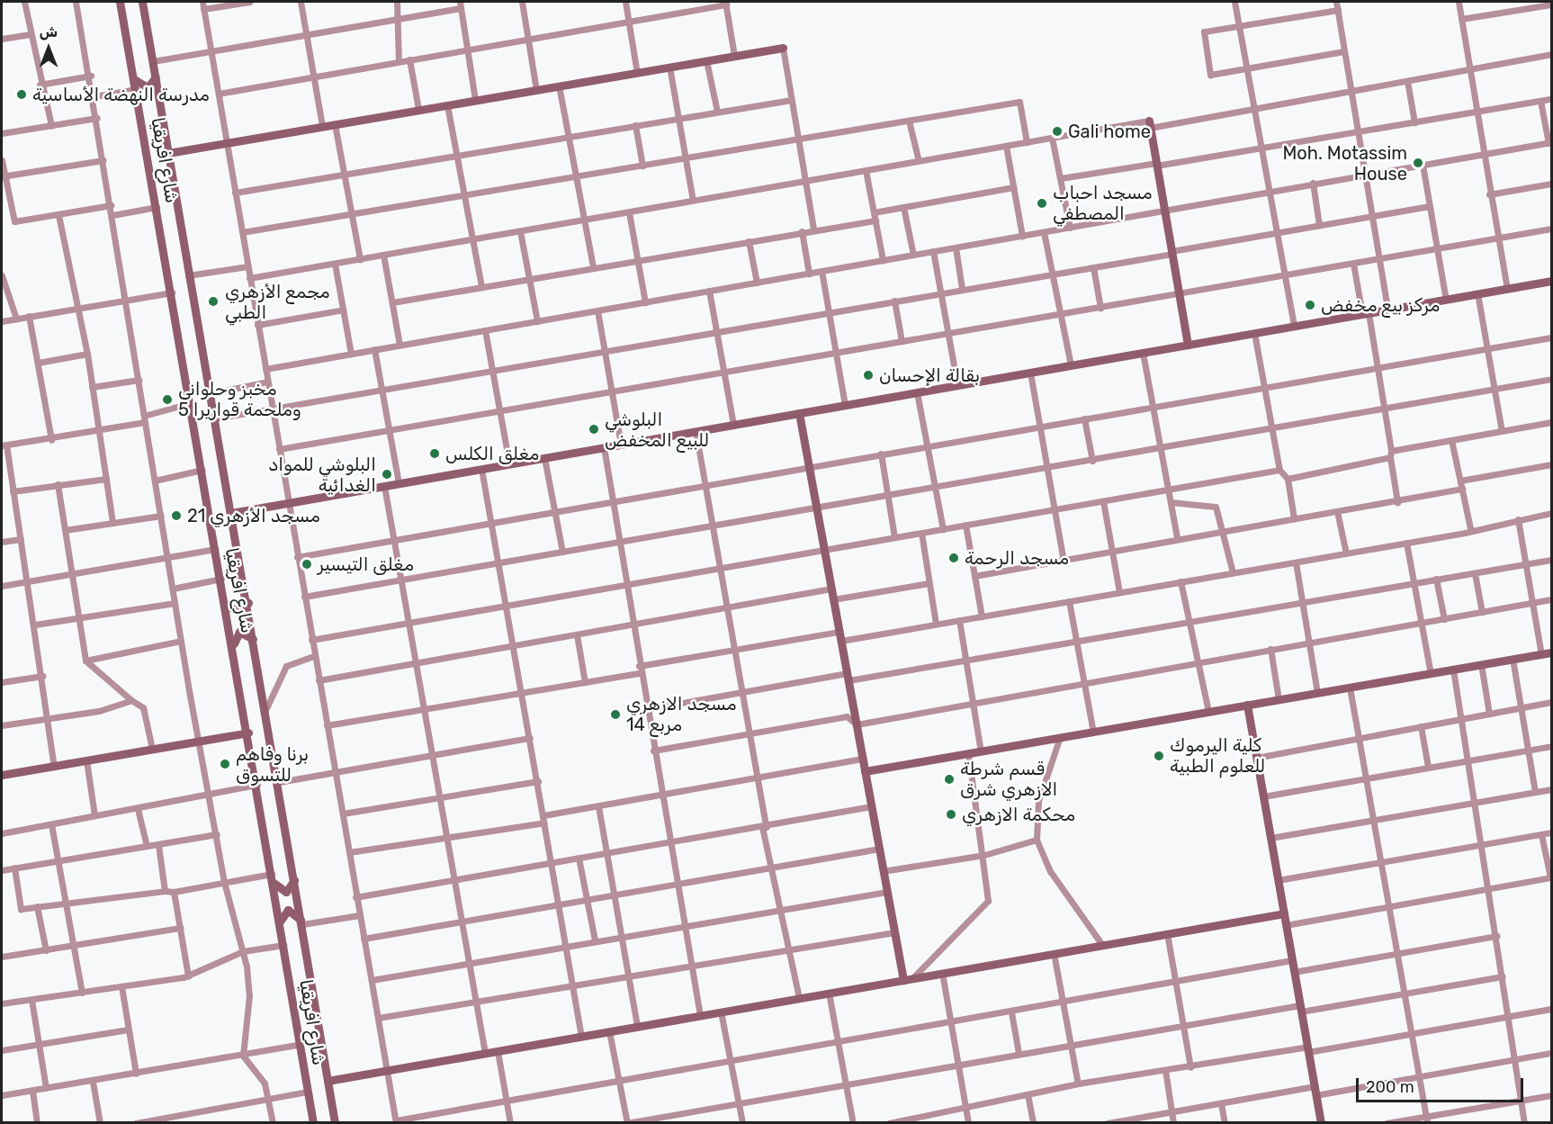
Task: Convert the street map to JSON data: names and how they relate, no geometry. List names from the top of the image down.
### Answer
{
  "streets": {
    "street": ["شارع افريقيا"]
  },
  "places": [
    "مدرسة النهضة الأساسية",
    "Gali home",
    "Moh. Motassim House",
    "مسجد احباب المصطفي",
    "مجمع الأزهري الطبي",
    "مركز بيع مخفض",
    "بقالة الإحسان",
    "مخبز وحلواني وملحمة قواريرا 5",
    "البلوشي للبيع المخفض",
    "مغلق الكلس",
    "البلوشي للمواد الغدائية",
    "مسجد الأزهري 21",
    "مسجد الرحمة",
    "مغلق التيسير",
    "مسجد الازهري مربع 14",
    "كلية اليرموك للعلوم الطبية",
    "برنا وفاهم للتسوق",
    "قسم شرطة الازهري شرق",
    "محكمة الازهري"
  ],
  "scale_bar": "200 m",
  "north": "top"
}
